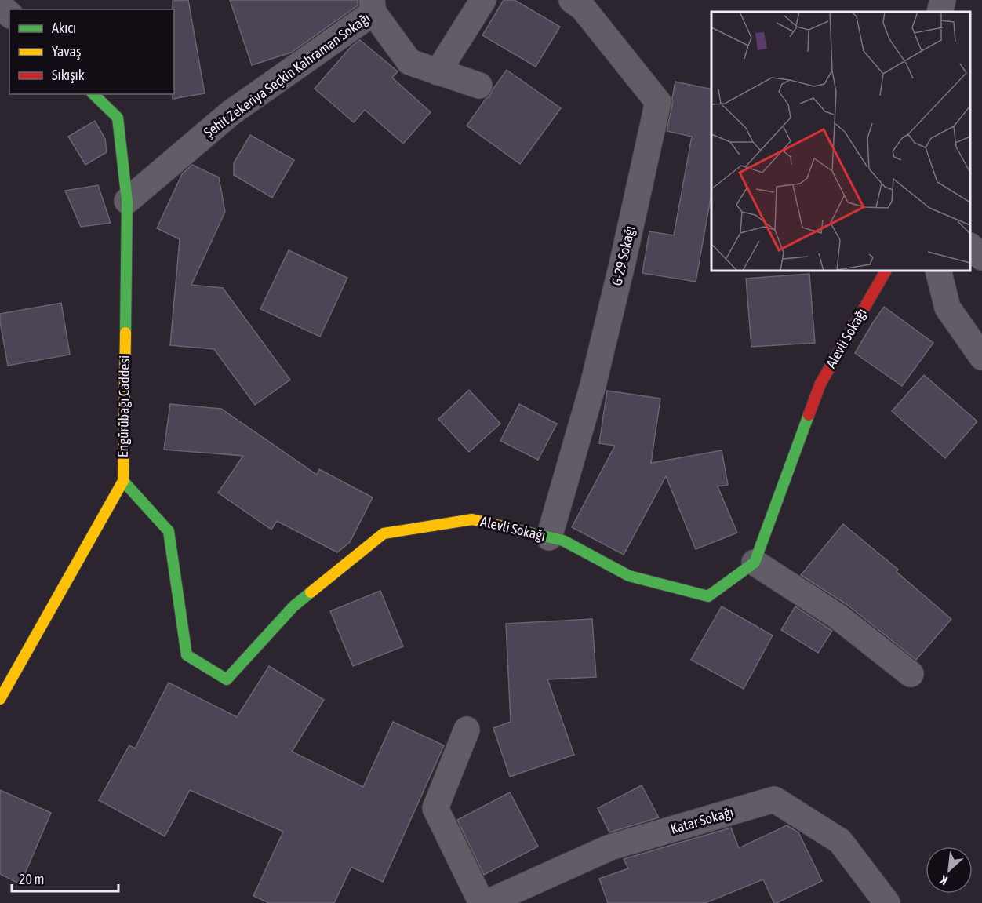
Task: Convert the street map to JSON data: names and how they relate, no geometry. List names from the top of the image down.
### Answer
{
  "streets": {
    "street": [
      "Şehit Zekeriya Seçkin Kahraman Sokağı",
      "G-29 Sokağı",
      "Alevli Sokağı",
      "Engürübağı Caddesi",
      "Katar Sokağı"
    ]
  },
  "crossings": [
    ["Şehit Zekeriya Seçkin Kahraman Sokağı", "Engürübağı Caddesi"],
    ["G-29 Sokağı", "Alevli Sokağı"],
    ["Alevli Sokağı", "Engürübağı Caddesi"]
  ],
  "legend": ["Akıcı", "Yavaş", "Sıkışık"],
  "scale_bar": "20 m",
  "north": "bottom left"
}
